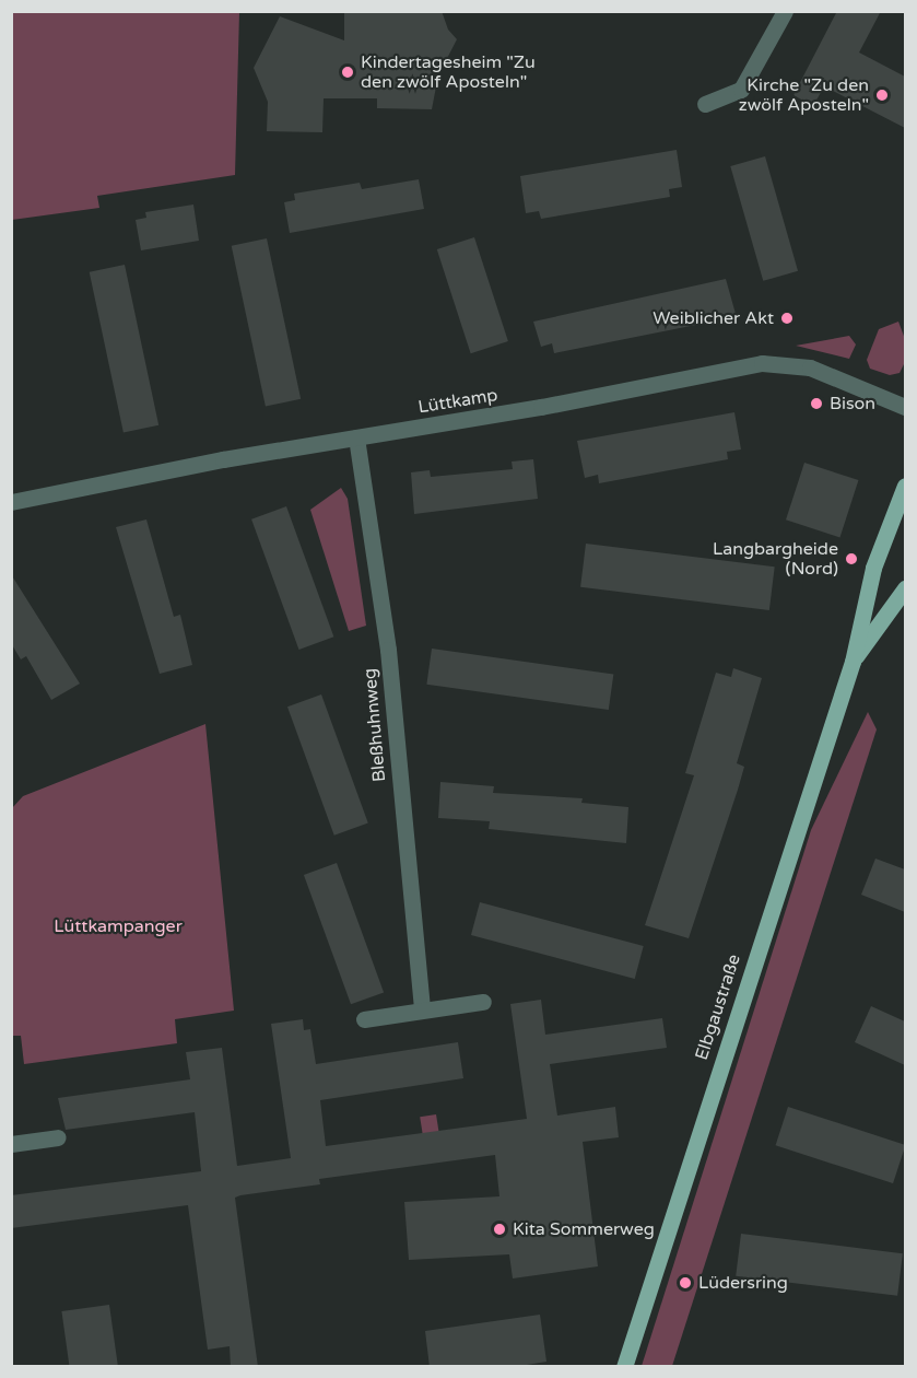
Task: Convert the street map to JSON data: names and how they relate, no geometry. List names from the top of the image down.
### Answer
{
  "streets": {
    "main road": ["Elbgaustraße"],
    "street": ["Lüttkamp", "Bleßhuhnweg"]
  },
  "crossings": [
    ["Lüttkamp", "Bleßhuhnweg"]
  ],
  "parks": ["Lüttkampanger"],
  "places": [
    "Kindertagesheim \"Zu den zwölf Aposteln\"",
    "Kirche \"Zu den zwölf Aposteln\"",
    "Weiblicher Akt",
    "Bison",
    "Langbargheide (Nord)",
    "Kita Sommerweg",
    "Lüdersring"
  ]
}
